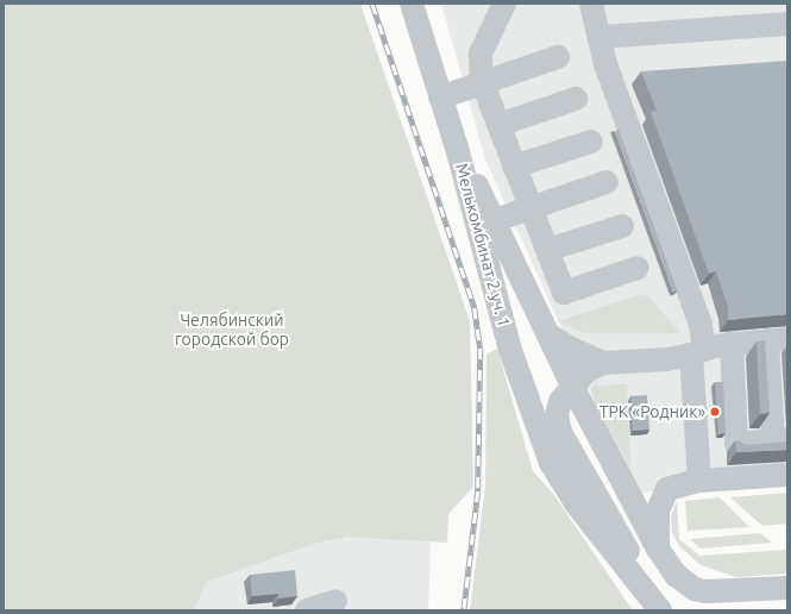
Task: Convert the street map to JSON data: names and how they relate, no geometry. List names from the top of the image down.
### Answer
{
  "streets": {
    "street": ["Мелькомбинат 2 уч. 1"]
  },
  "parks": ["Челябинский городской бор"],
  "places": ["ТРК «Родник»"]
}
